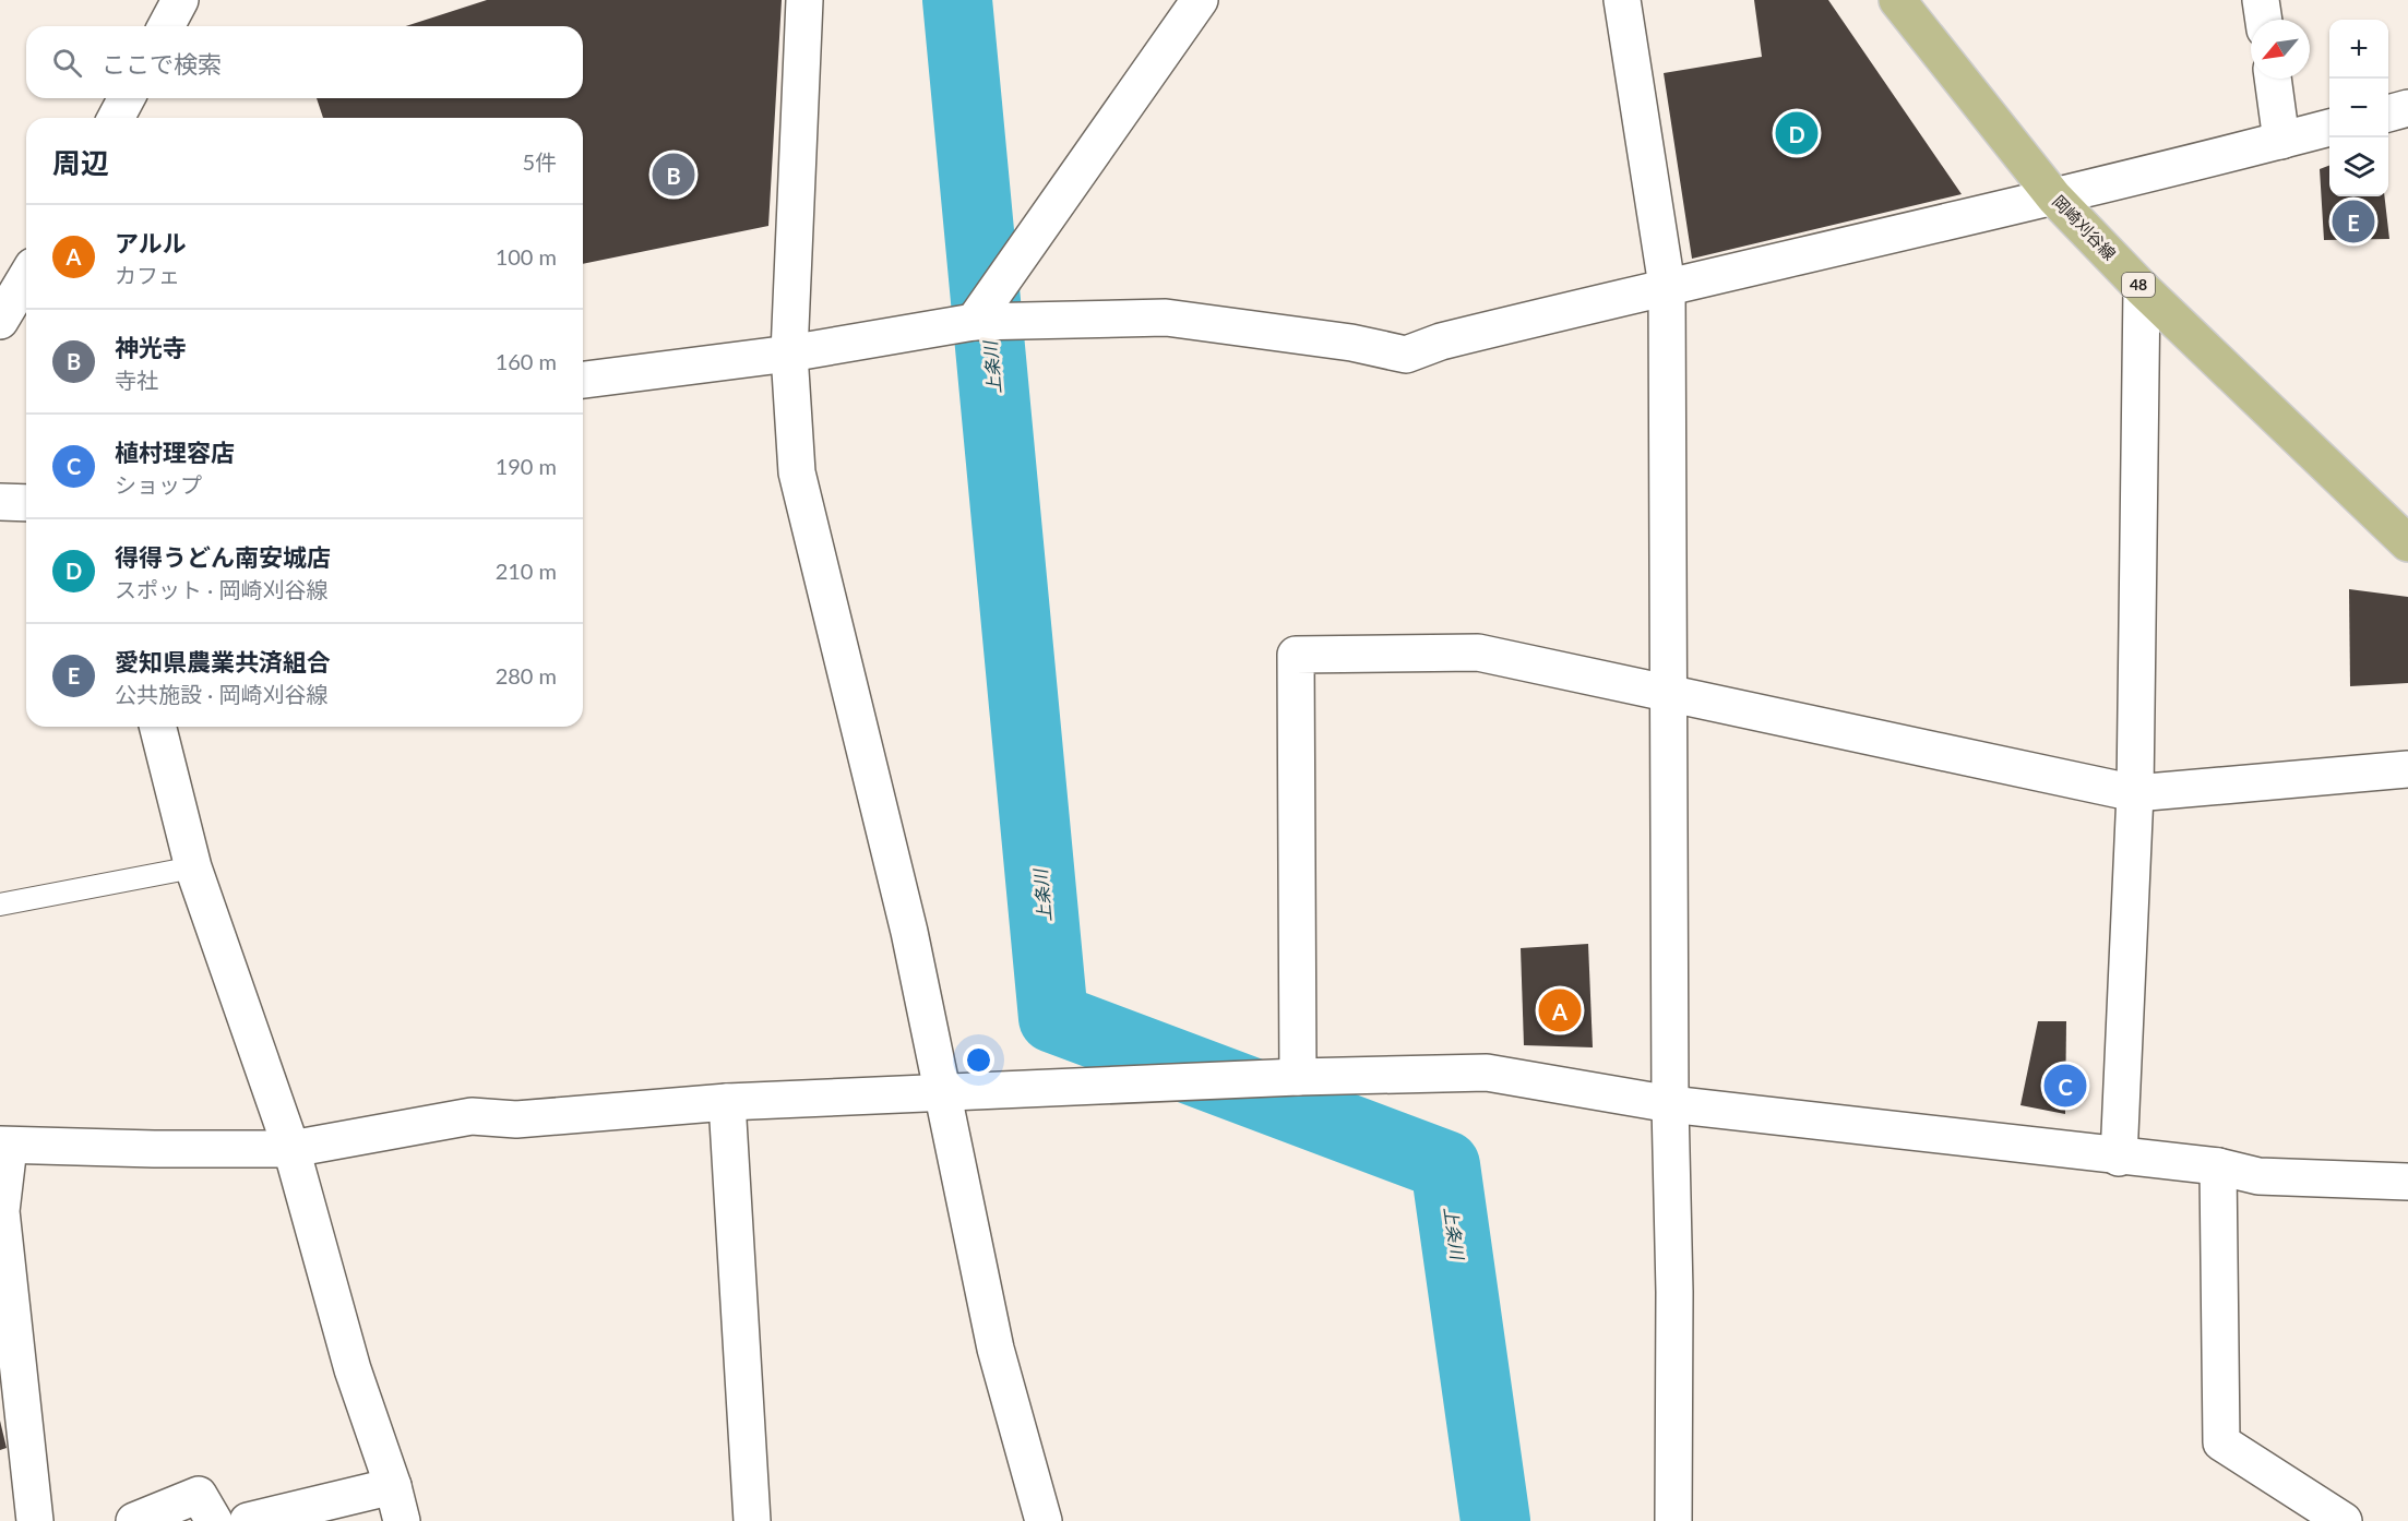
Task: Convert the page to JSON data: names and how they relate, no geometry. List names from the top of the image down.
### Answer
{
  "streets": {
    "main road": ["岡崎刈谷線", "48"]
  },
  "water": ["上条川"],
  "north": "bottom left",
  "page": {
    "map_buttons": ["+", "−"],
    "search": "ここで検索",
    "pins": [
      "D",
      "B",
      "E",
      "A",
      "C"
    ],
    "heading": ["周辺", "5件"],
    "list": [
      {
        "mark": "A",
        "name": "アルル",
        "note": "カフェ",
        "value": "100 m"
      },
      {
        "mark": "B",
        "name": "神光寺",
        "note": "寺社",
        "value": "160 m"
      },
      {
        "mark": "C",
        "name": "植村理容店",
        "note": "ショップ",
        "value": "190 m"
      },
      {
        "mark": "D",
        "name": "得得うどん南安城店",
        "note": "スポット · 岡崎刈谷線",
        "value": "210 m"
      },
      {
        "mark": "E",
        "name": "愛知県農業共済組合",
        "note": "公共施設 · 岡崎刈谷線",
        "value": "280 m"
      }
    ]
  }
}
